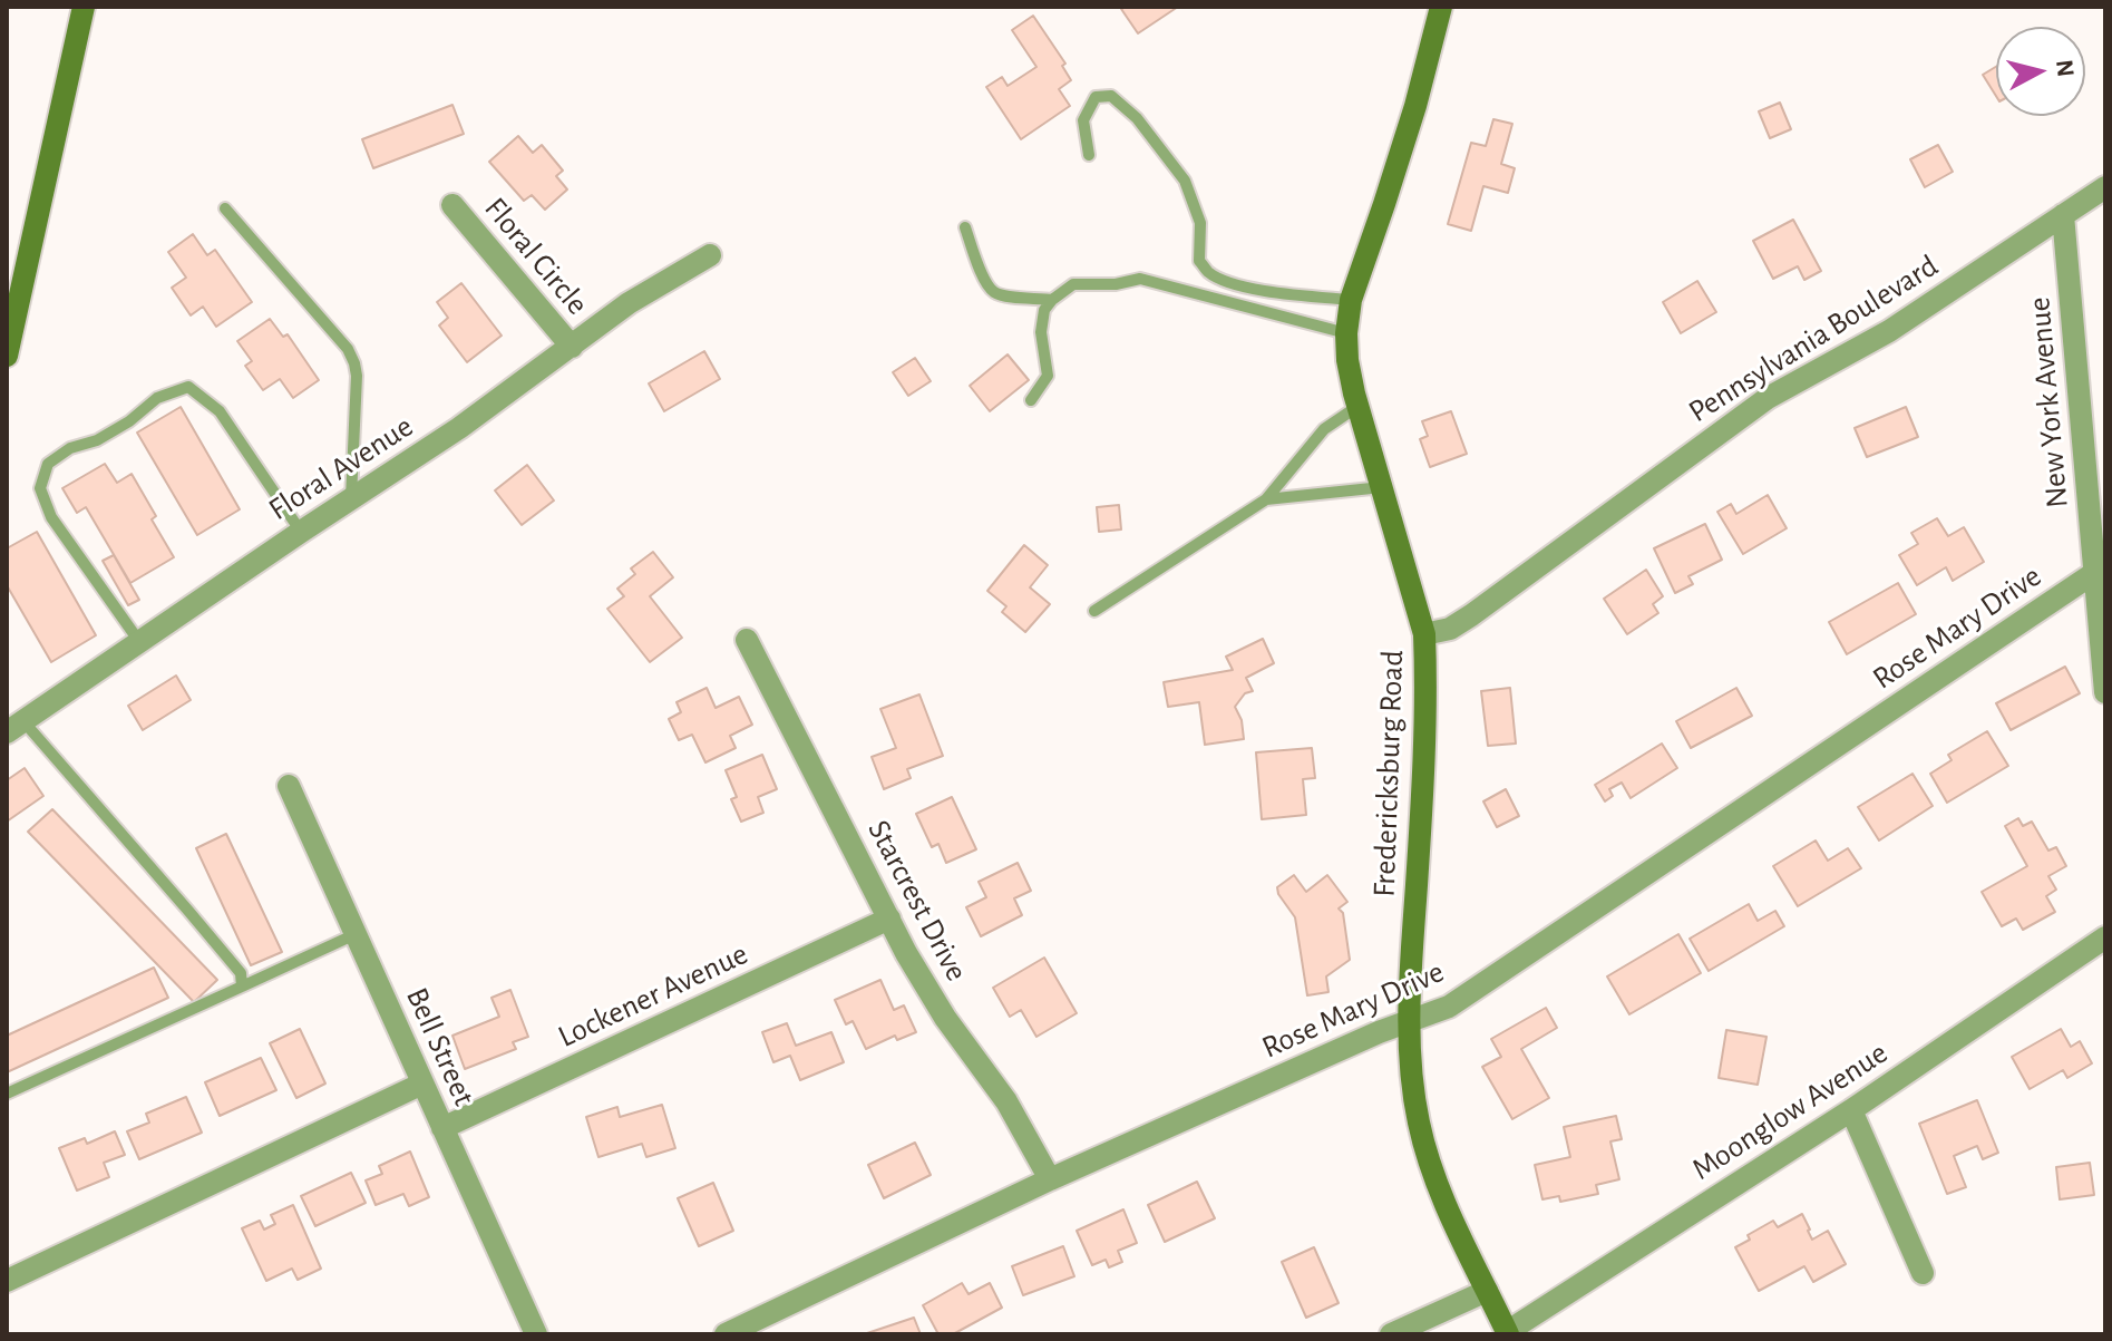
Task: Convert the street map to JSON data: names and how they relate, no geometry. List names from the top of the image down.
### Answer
{
  "streets": {
    "street": [
      "Floral Circle",
      "Pennsylvania Boulevard",
      "New York Avenue",
      "Floral Avenue",
      "Rose Mary Drive",
      "Fredericksburg Road",
      "Starcrest Drive",
      "Lockener Avenue",
      "Bell Street",
      "Moonglow Avenue"
    ]
  },
  "crossings": [
    ["Floral Circle", "Floral Avenue"],
    ["Pennsylvania Boulevard", "New York Avenue"],
    ["Pennsylvania Boulevard", "Fredericksburg Road"],
    ["New York Avenue", "Rose Mary Drive"],
    ["Rose Mary Drive", "Fredericksburg Road"],
    ["Rose Mary Drive", "Starcrest Drive"],
    ["Fredericksburg Road", "Moonglow Avenue"],
    ["Starcrest Drive", "Lockener Avenue"],
    ["Lockener Avenue", "Bell Street"]
  ],
  "north": "right"
}
